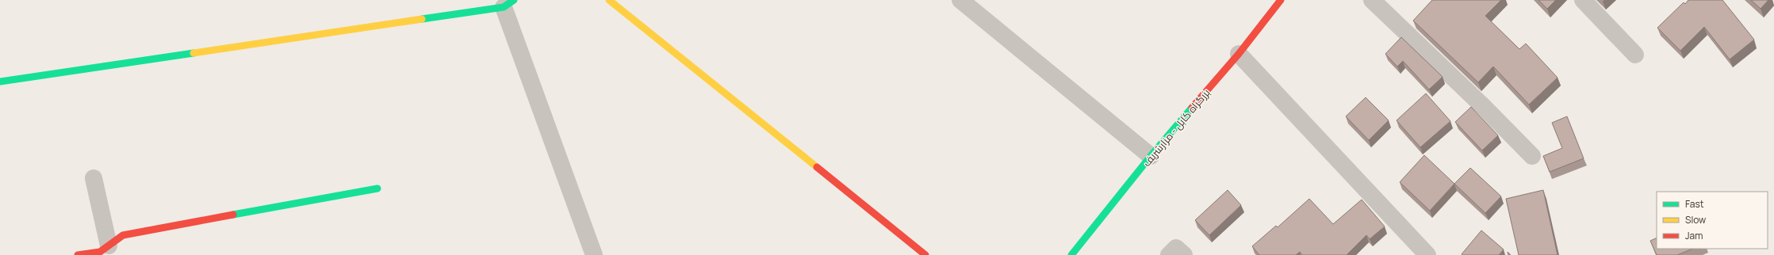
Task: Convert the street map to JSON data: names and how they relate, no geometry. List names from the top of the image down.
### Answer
{
  "streets": {
    "main road": ["بزرگراه کابل - مزارشریف"]
  },
  "legend": ["Fast", "Slow", "Jam"]
}
